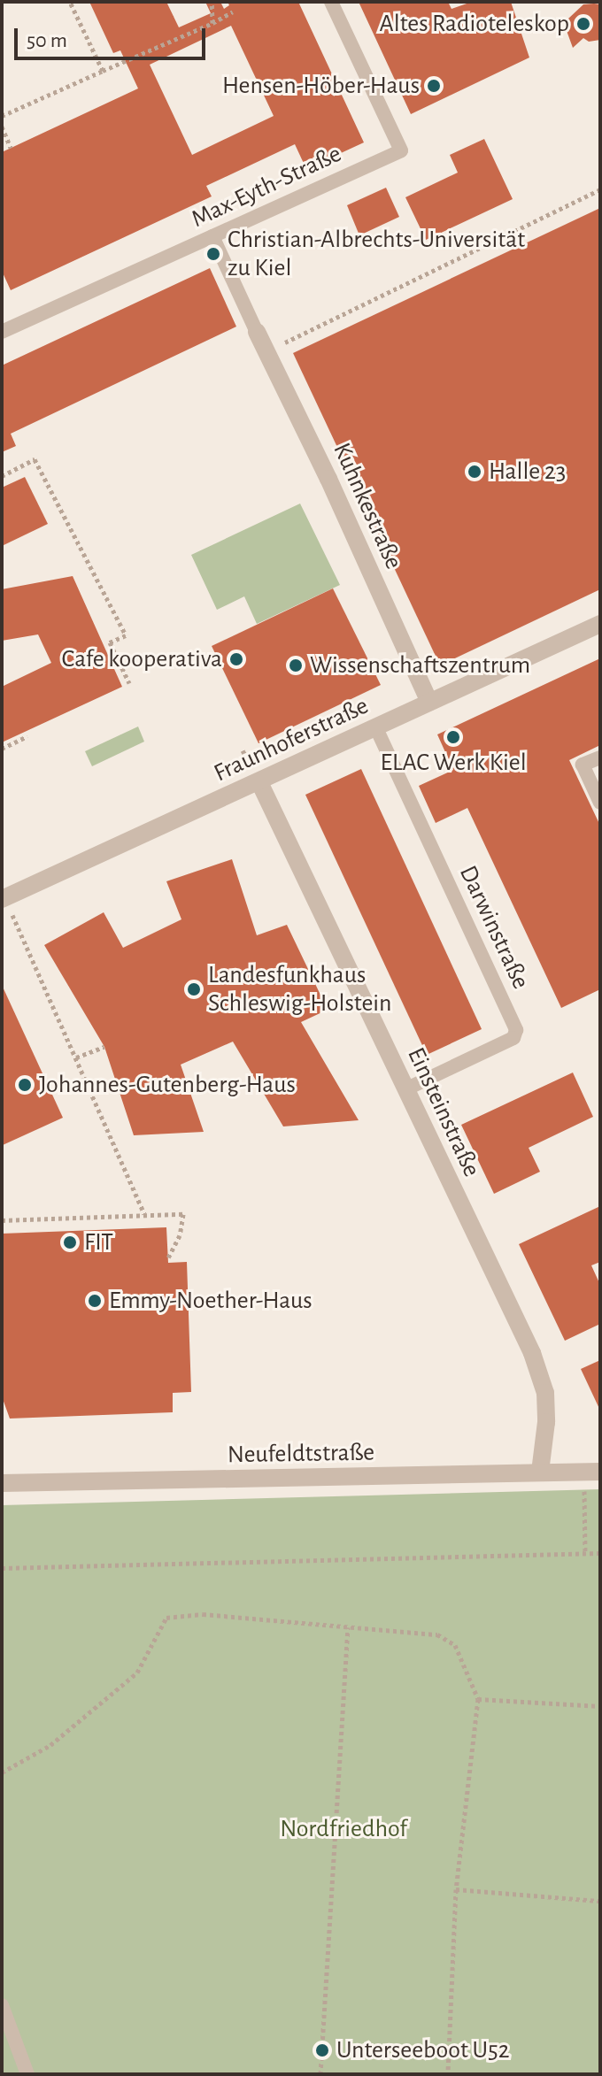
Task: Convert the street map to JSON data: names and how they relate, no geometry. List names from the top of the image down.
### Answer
{
  "streets": {
    "street": [
      "Kuhnkestraße",
      "Fraunhoferstraße",
      "Einsteinstraße",
      "Neufeldtstraße"
    ],
    "lane": ["Max-Eyth-Straße", "Darwinstraße"]
  },
  "crossings": [
    ["Kuhnkestraße", "Fraunhoferstraße"],
    ["Fraunhoferstraße", "Darwinstraße"],
    ["Fraunhoferstraße", "Einsteinstraße"],
    ["Darwinstraße", "Einsteinstraße"],
    ["Einsteinstraße", "Neufeldtstraße"]
  ],
  "parks": ["Nordfriedhof"],
  "places": [
    "Altes Radioteleskop",
    "Hensen-Höber-Haus",
    "Christian-Albrechts-Universität zu Kiel",
    "Halle 23",
    "Cafe kooperativa",
    "Wissenschaftszentrum",
    "ELAC Werk Kiel",
    "Landesfunkhaus Schleswig-Holstein",
    "Johannes-Gutenberg-Haus",
    "FIT",
    "Emmy-Noether-Haus",
    "Unterseeboot U52"
  ],
  "scale_bar": "50 m"
}
